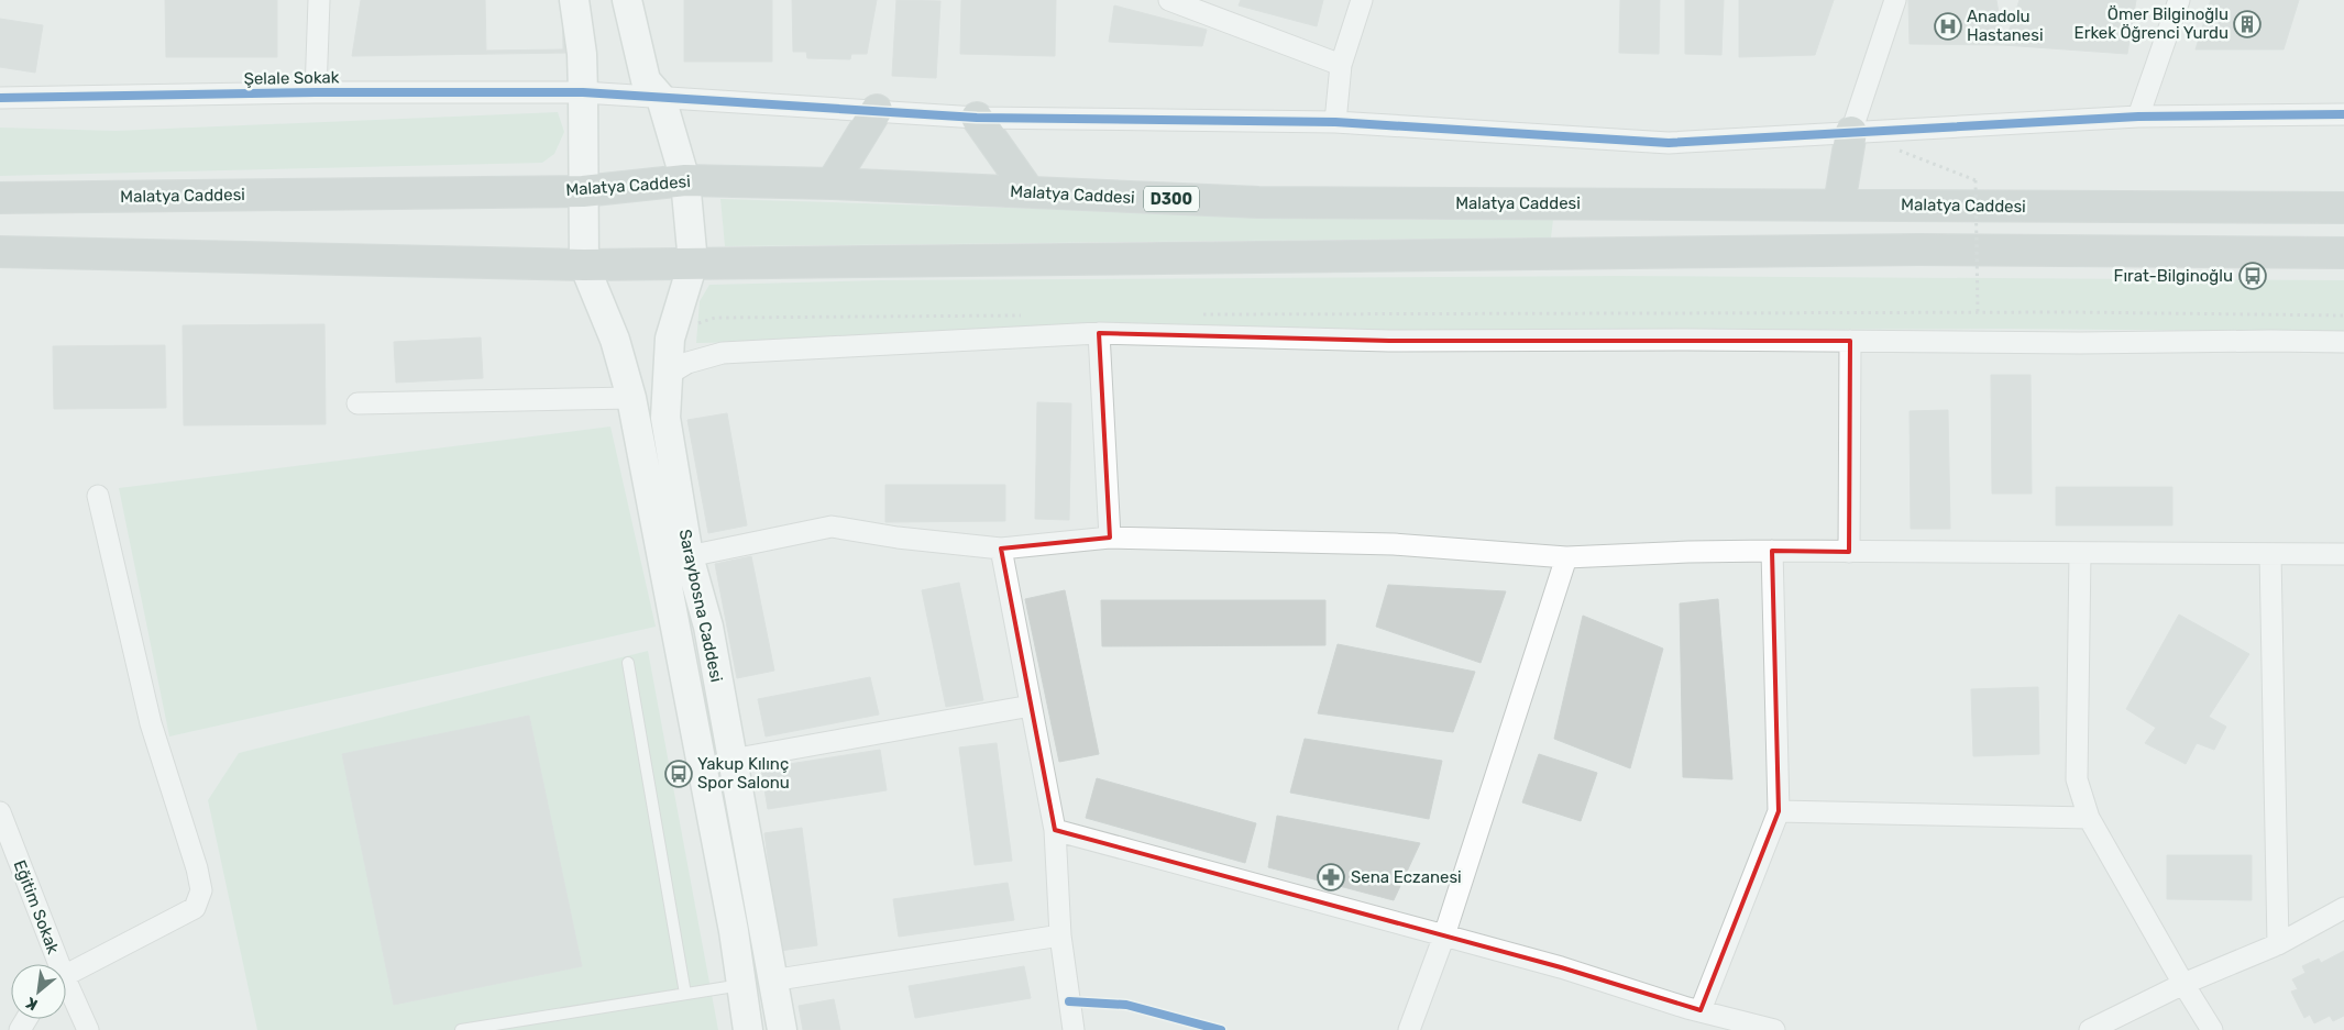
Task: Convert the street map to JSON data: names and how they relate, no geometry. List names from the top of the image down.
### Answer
{
  "streets": {
    "highway": ["Malatya Caddesi", "D300"],
    "main road": ["Saraybosna Caddesi"],
    "street": ["Şelale Sokak", "Eğitim Sokak"]
  },
  "crossings": [
    ["Şelale Sokak", "Saraybosna Caddesi"],
    ["Malatya Caddesi", "Saraybosna Caddesi"]
  ],
  "places": {
    "building": ["Ömer Bilginoğlu Erkek Öğrenci Yurdu"],
    "hospital": ["Anadolu Hastanesi"],
    "bus stop": ["Fırat-Bilginoğlu", "Yakup Kılınç Spor Salonu"],
    "pharmacy": ["Sena Eczanesi"]
  },
  "north": "bottom left"
}
